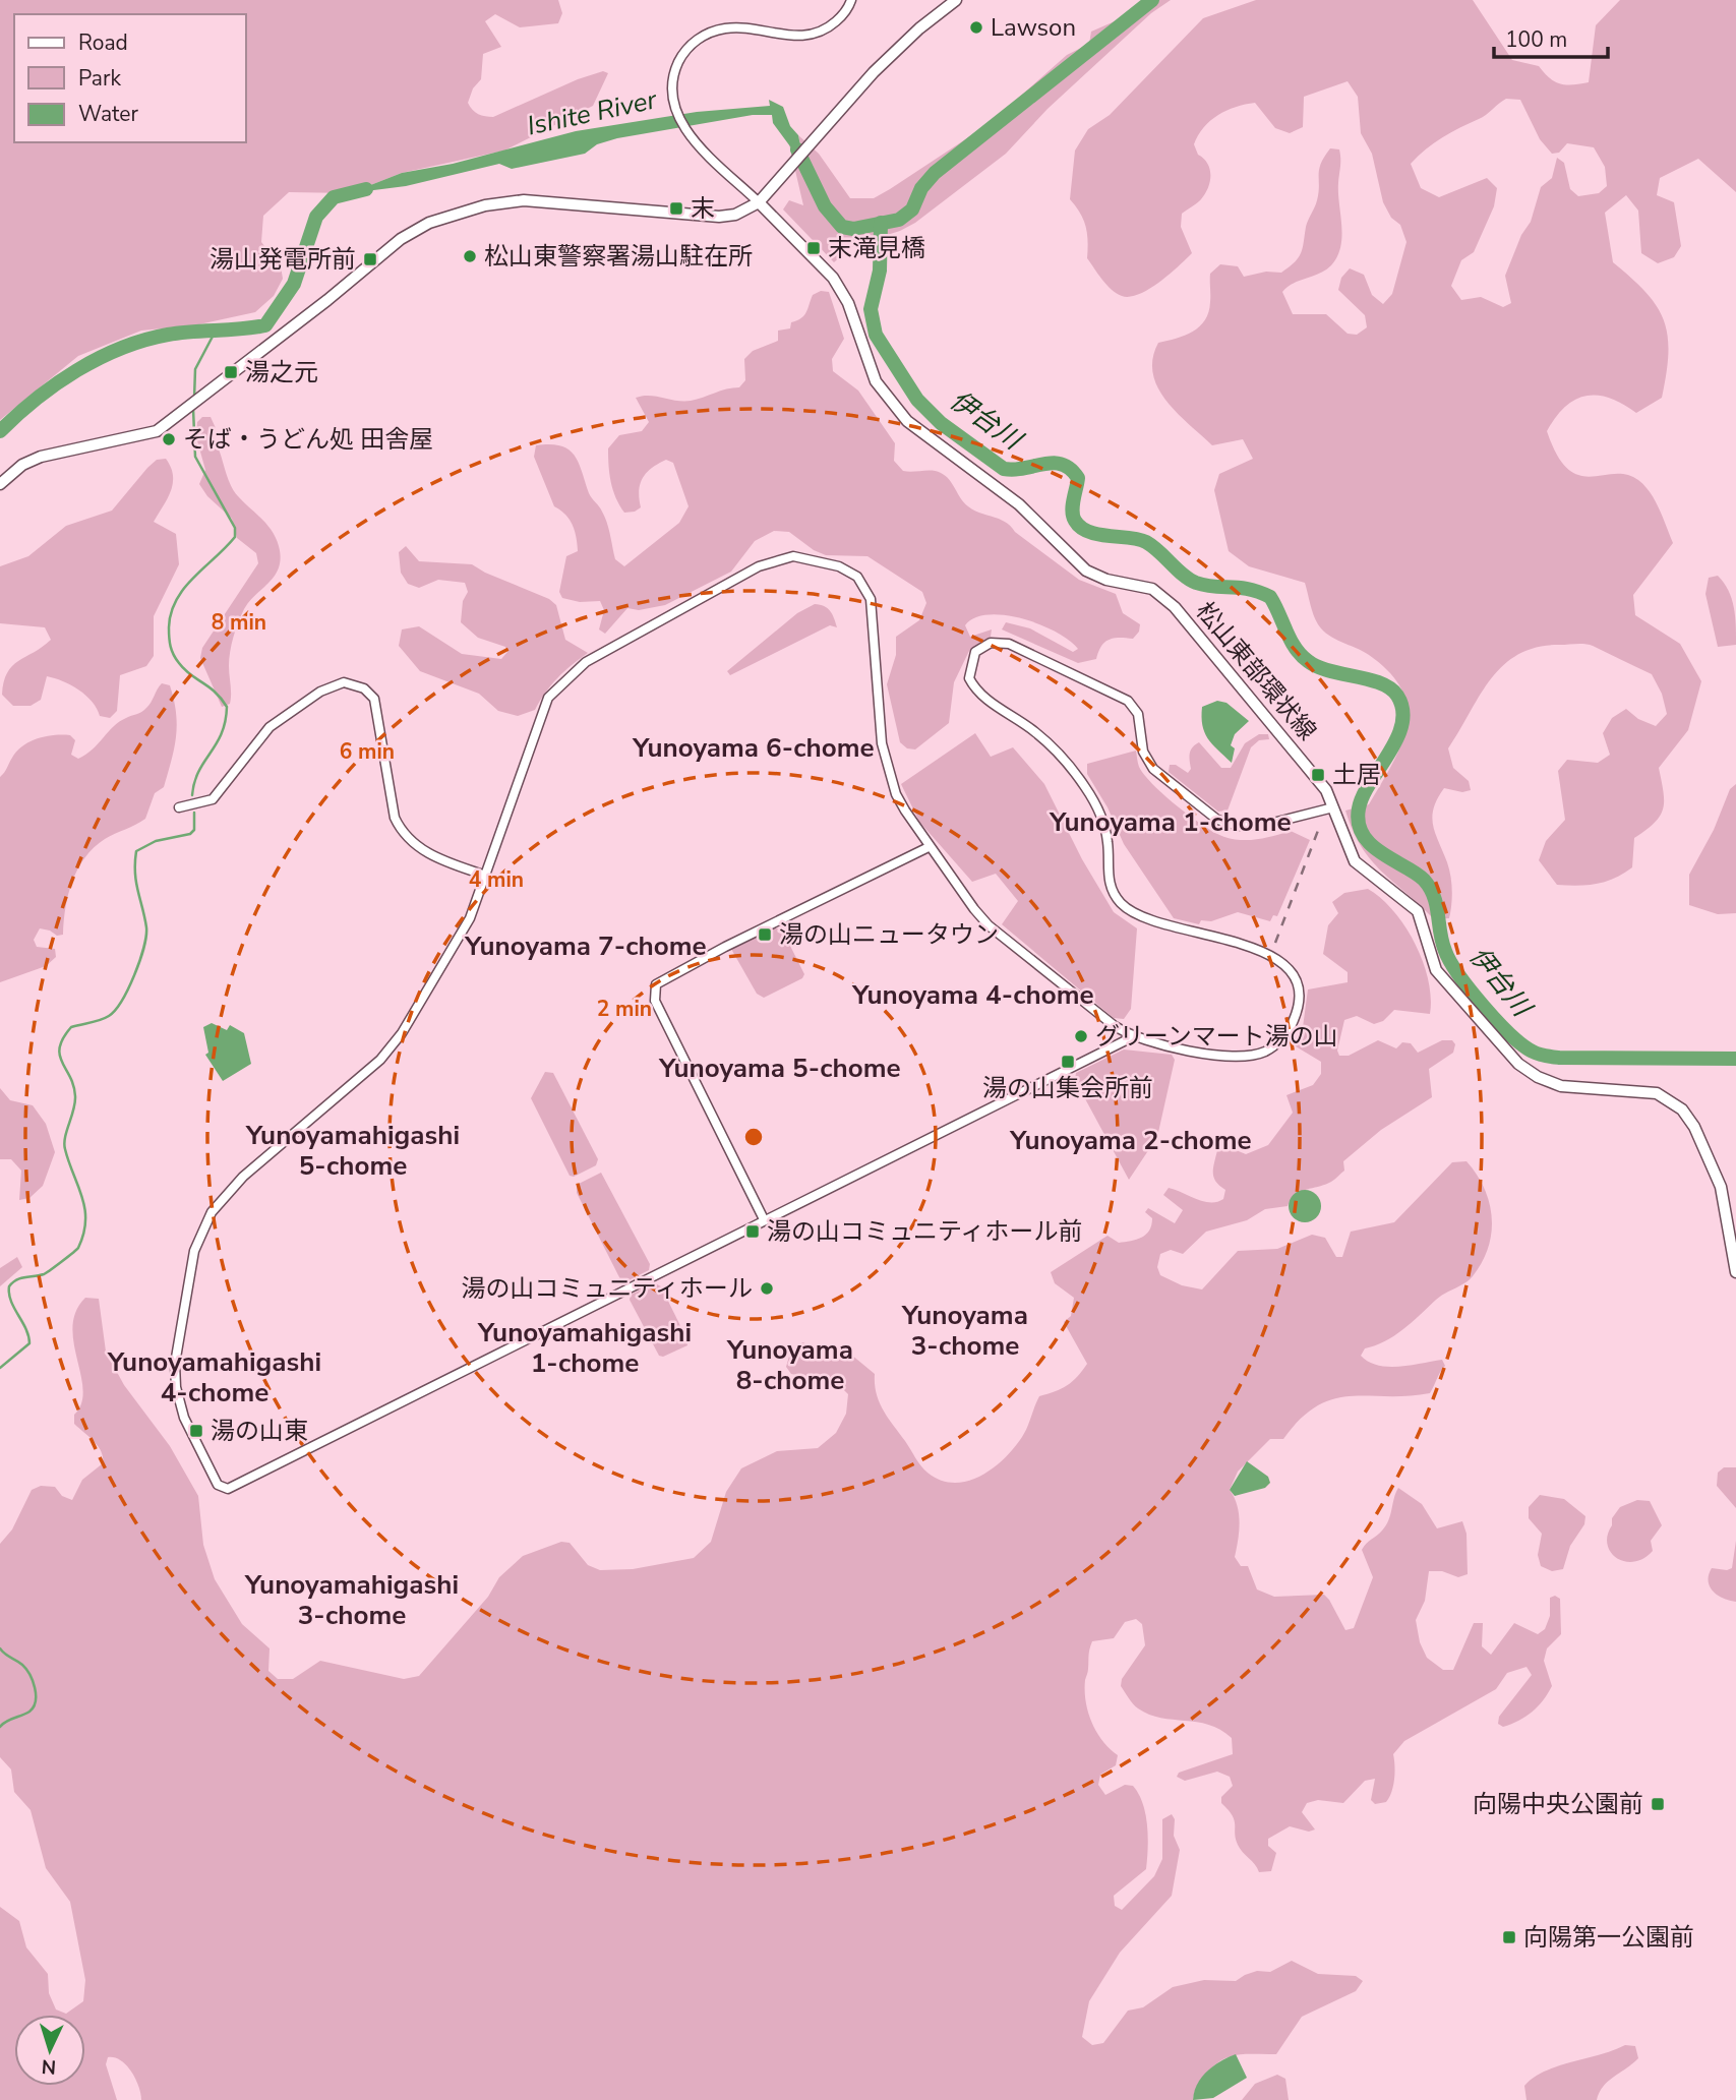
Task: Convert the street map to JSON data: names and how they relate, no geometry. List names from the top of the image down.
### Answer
{
  "streets": {
    "main road": ["松山東部環状線"]
  },
  "districts": [
    "Yunoyama 6-chome",
    "Yunoyama 1-chome",
    "Yunoyama 7-chome",
    "Yunoyama 4-chome",
    "Yunoyama 5-chome",
    "Yunoyamahigashi 5-chome",
    "Yunoyama 2-chome",
    "Yunoyama 3-chome",
    "Yunoyamahigashi 1-chome",
    "Yunoyama 8-chome",
    "Yunoyamahigashi 4-chome",
    "Yunoyamahigashi 3-chome"
  ],
  "water": ["Ishite River", "伊台川"],
  "places": {
    "other": [
      "Lawson",
      "松山東警察署湯山駐在所",
      "そば・うどん処 田舎屋",
      "グリーンマート湯の山",
      "湯の山コミュニティホール"
    ],
    "transit": [
      "末",
      "末滝見橋",
      "湯山発電所前",
      "湯之元",
      "土居",
      "湯の山ニュータウン",
      "湯の山集会所前",
      "湯の山コミュニティホール前",
      "湯の山東",
      "向陽中央公園前",
      "向陽第一公園前"
    ]
  },
  "legend": ["Road", "Park", "Water"],
  "scale_bar": "100 m",
  "north": "bottom",
  "rings": [
    "8 min",
    "6 min",
    "4 min",
    "2 min"
  ]
}
